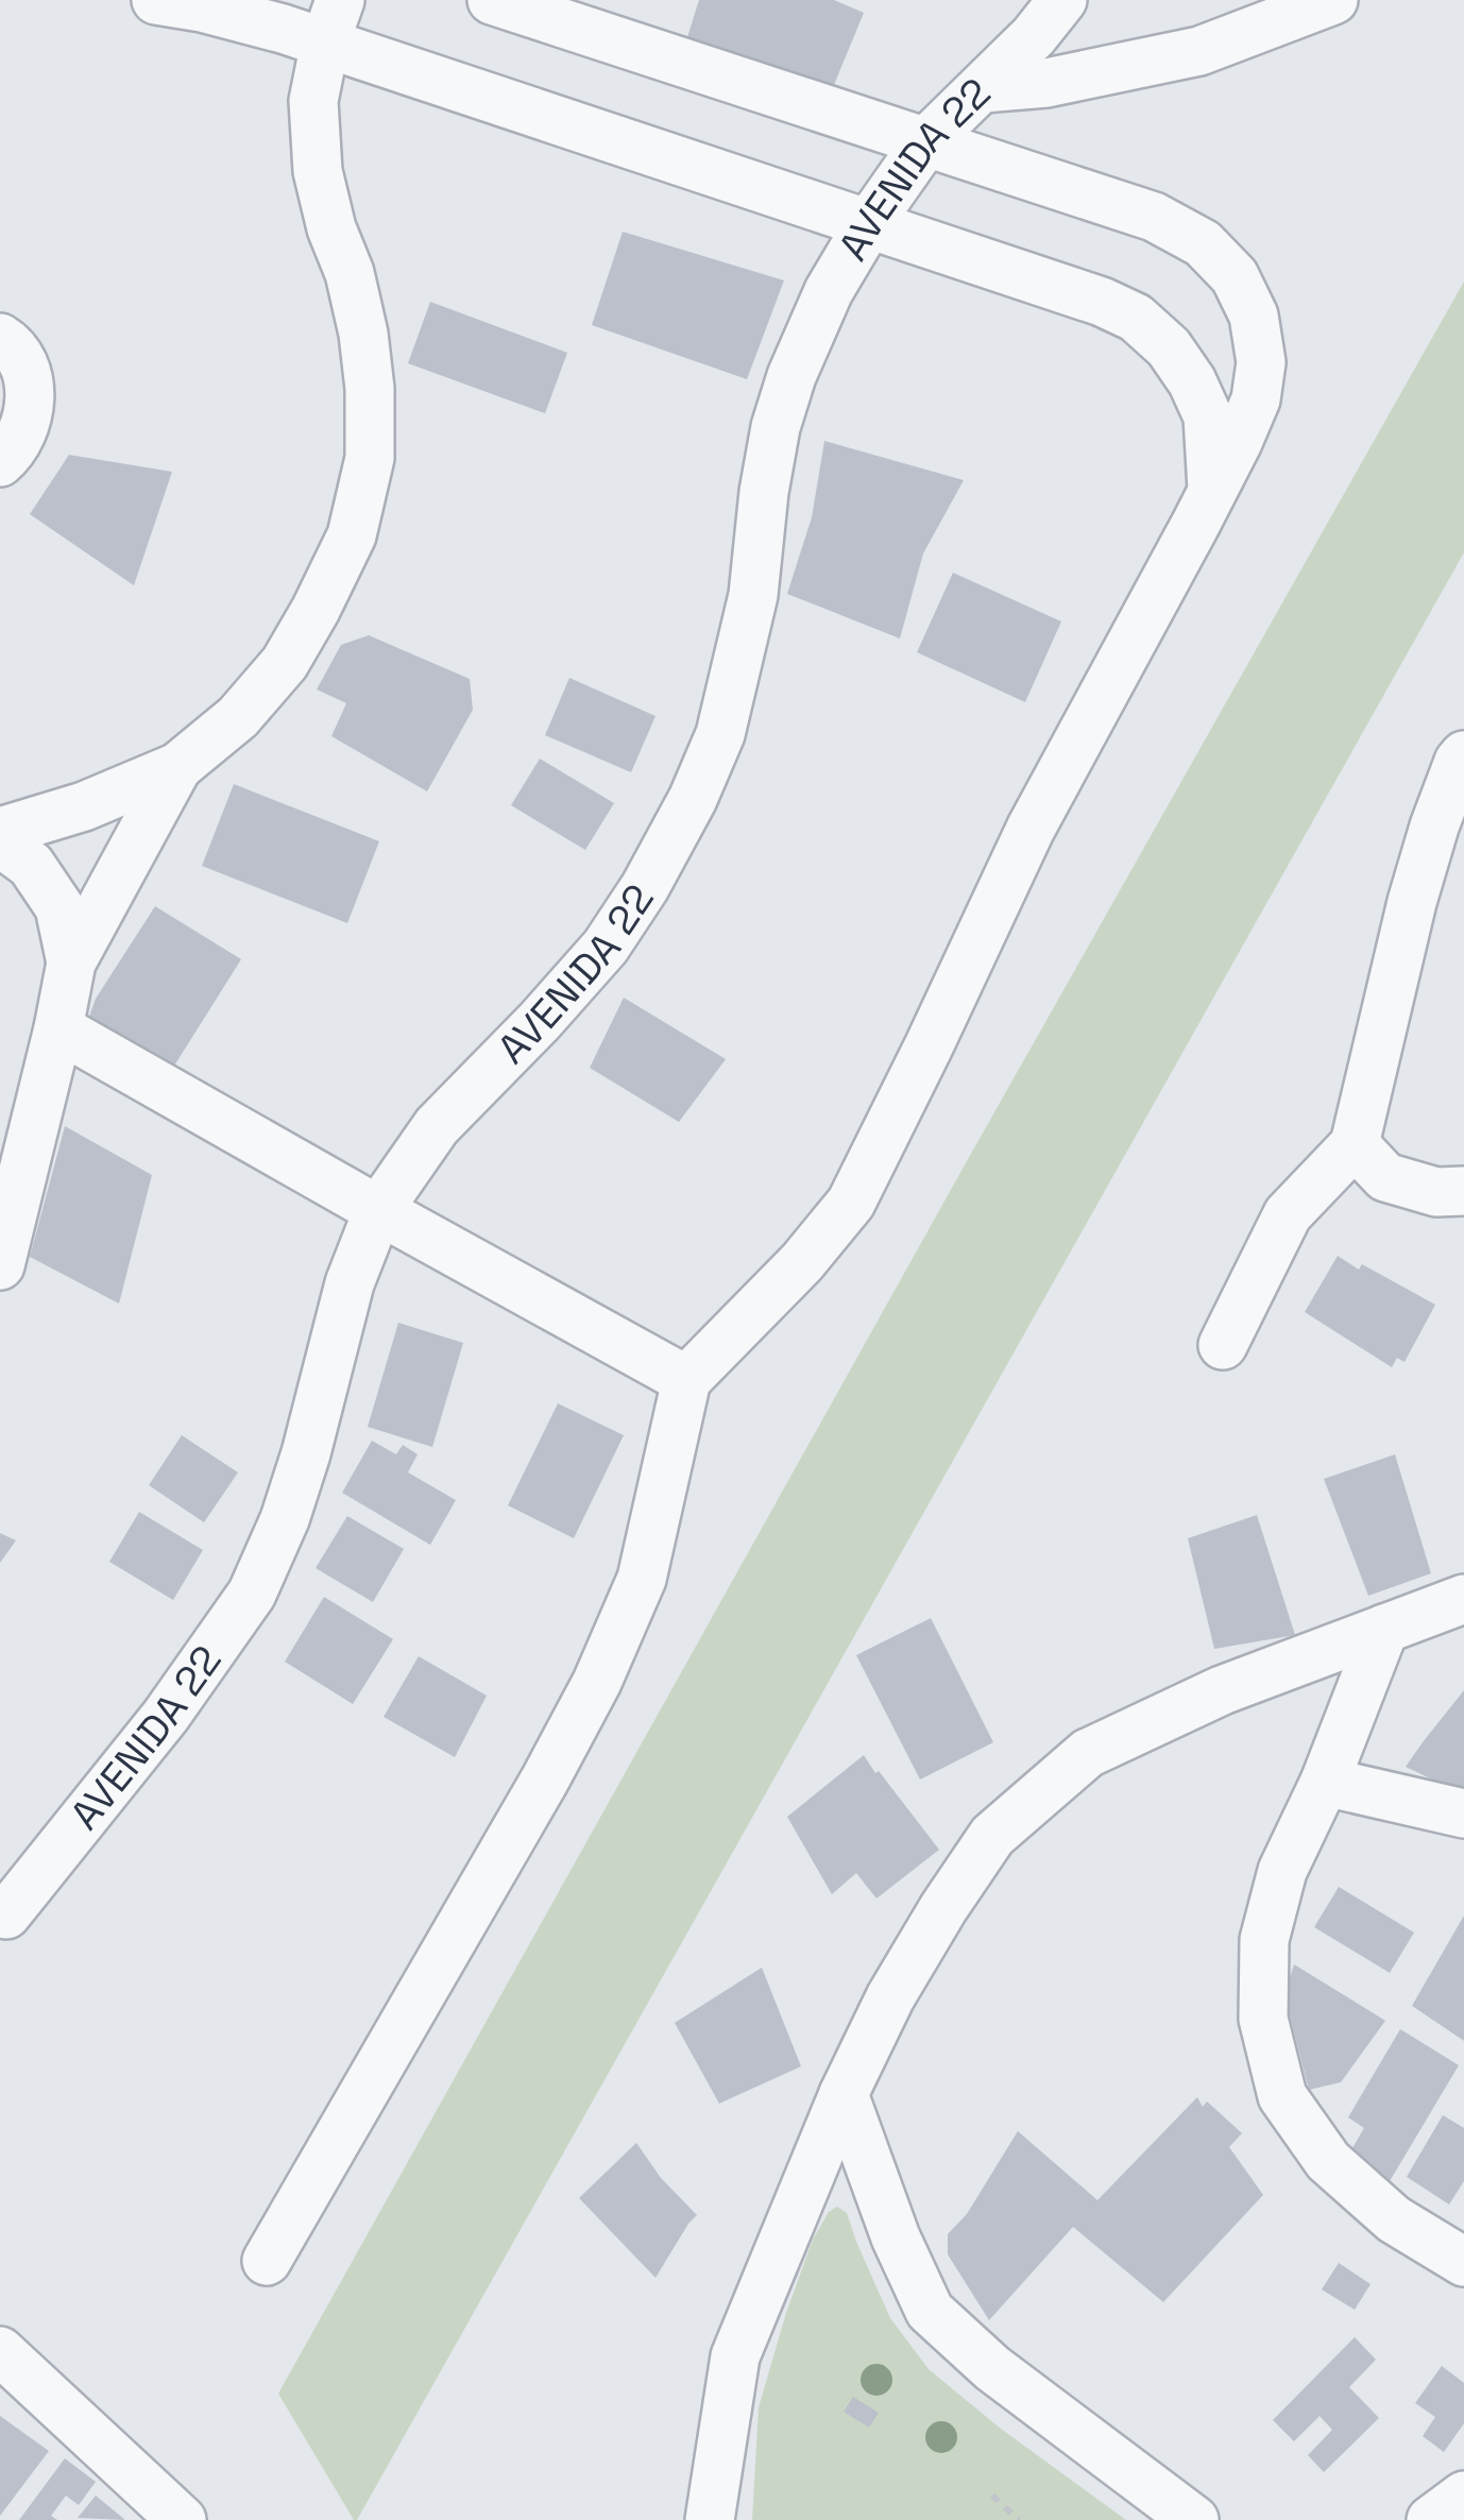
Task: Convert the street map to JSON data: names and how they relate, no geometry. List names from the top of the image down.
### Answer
{
  "streets": {
    "street": ["AVENIDA 22"]
  }
}
